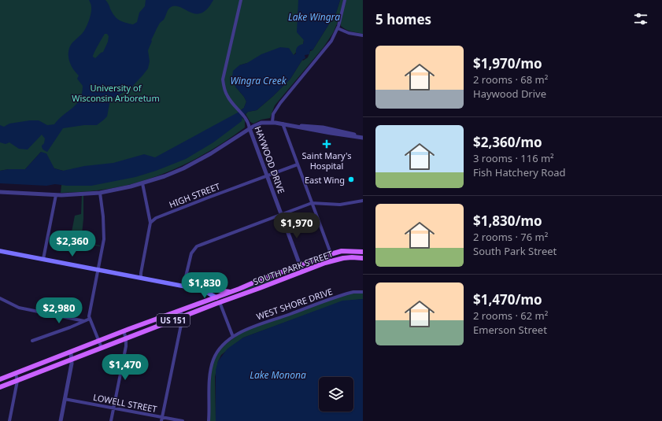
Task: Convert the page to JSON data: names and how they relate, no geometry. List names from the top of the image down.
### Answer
{
  "streets": {
    "main road": ["SOUTH PARK STREET", "US 151"],
    "street": [
      "HAYWOOD DRIVE",
      "HIGH STREET",
      "WEST SHORE DRIVE",
      "LOWELL STREET"
    ]
  },
  "crossings": [
    ["HAYWOOD DRIVE", "HIGH STREET"],
    ["HAYWOOD DRIVE", "SOUTH PARK STREET"]
  ],
  "water": ["Lake Wingra", "Wingra Creek", "Lake Monona"],
  "parks": ["University of Wisconsin Arboretum"],
  "places": {
    "health": ["Saint Mary's Hospital"],
    "other": ["East Wing"]
  },
  "page": {
    "heading": "5 homes",
    "list": [
      {
        "name": "$1,970/mo",
        "note": "2 rooms · 68 m² · Haywood Drive"
      },
      {
        "name": "$2,360/mo",
        "note": "3 rooms · 116 m² · Fish Hatchery Road"
      },
      {
        "name": "$1,830/mo",
        "note": "2 rooms · 76 m² · South Park Street"
      },
      {
        "name": "$1,470/mo",
        "note": "2 rooms · 62 m² · Emerson Street"
      }
    ],
    "price": [
      "$1,970",
      "$2,360",
      "$1,830",
      "$2,980",
      "$1,470"
    ]
  }
}
